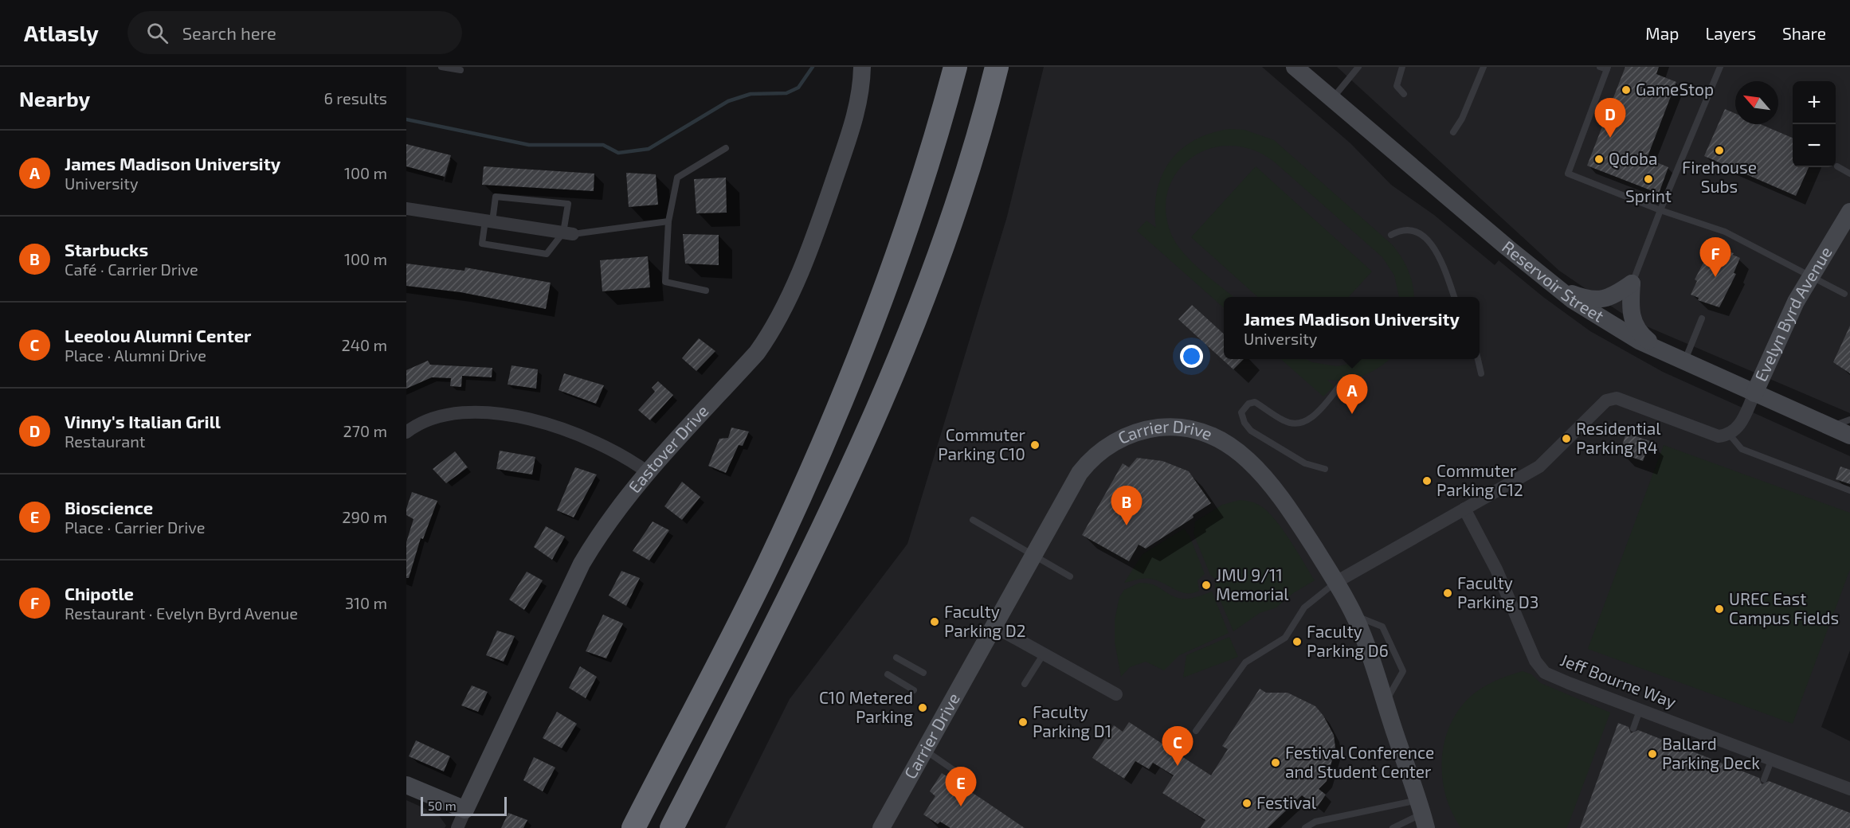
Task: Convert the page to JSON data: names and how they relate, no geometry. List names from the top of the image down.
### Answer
{
  "streets": {
    "street": [
      "Reservoir Street",
      "Evelyn Byrd Avenue",
      "Carrier Drive",
      "Eastover Drive",
      "Jeff Bourne Way"
    ]
  },
  "crossings": [
    ["Reservoir Street", "Evelyn Byrd Avenue"]
  ],
  "places": [
    "GameStop",
    "Firehouse Subs",
    "Qdoba",
    "Sprint",
    "Residential Parking R4",
    "Commuter Parking C10",
    "Commuter Parking C12",
    "JMU 9/11 Memorial",
    "Faculty Parking D3",
    "UREC East Campus Fields",
    "Faculty Parking D2",
    "Faculty Parking D6",
    "C10 Metered Parking",
    "Faculty Parking D1",
    "Ballard Parking Deck",
    "Festival Conference and Student Center",
    "Festival"
  ],
  "scale_bar": "50 m",
  "north": "top left",
  "page": {
    "header": "Atlasly",
    "search": "Search here",
    "nav": ["Map", "Layers", "Share"],
    "heading": ["Nearby", "6 results"],
    "map_buttons": ["+", "−"],
    "pins": [
      "D",
      "F",
      "A",
      "B",
      "C",
      "E"
    ],
    "list": [
      {
        "mark": "A",
        "name": "James Madison University",
        "note": "University",
        "value": "100 m"
      },
      {
        "mark": "B",
        "name": "Starbucks",
        "note": "Café · Carrier Drive",
        "value": "100 m"
      },
      {
        "mark": "C",
        "name": "Leeolou Alumni Center",
        "note": "Place · Alumni Drive",
        "value": "240 m"
      },
      {
        "mark": "D",
        "name": "Vinny's Italian Grill",
        "note": "Restaurant",
        "value": "270 m"
      },
      {
        "mark": "E",
        "name": "Bioscience",
        "note": "Place · Carrier Drive",
        "value": "290 m"
      },
      {
        "mark": "F",
        "name": "Chipotle",
        "note": "Restaurant · Evelyn Byrd Avenue",
        "value": "310 m"
      }
    ],
    "popup": ["James Madison University", "University"],
    "scale": "50 m"
  }
}
